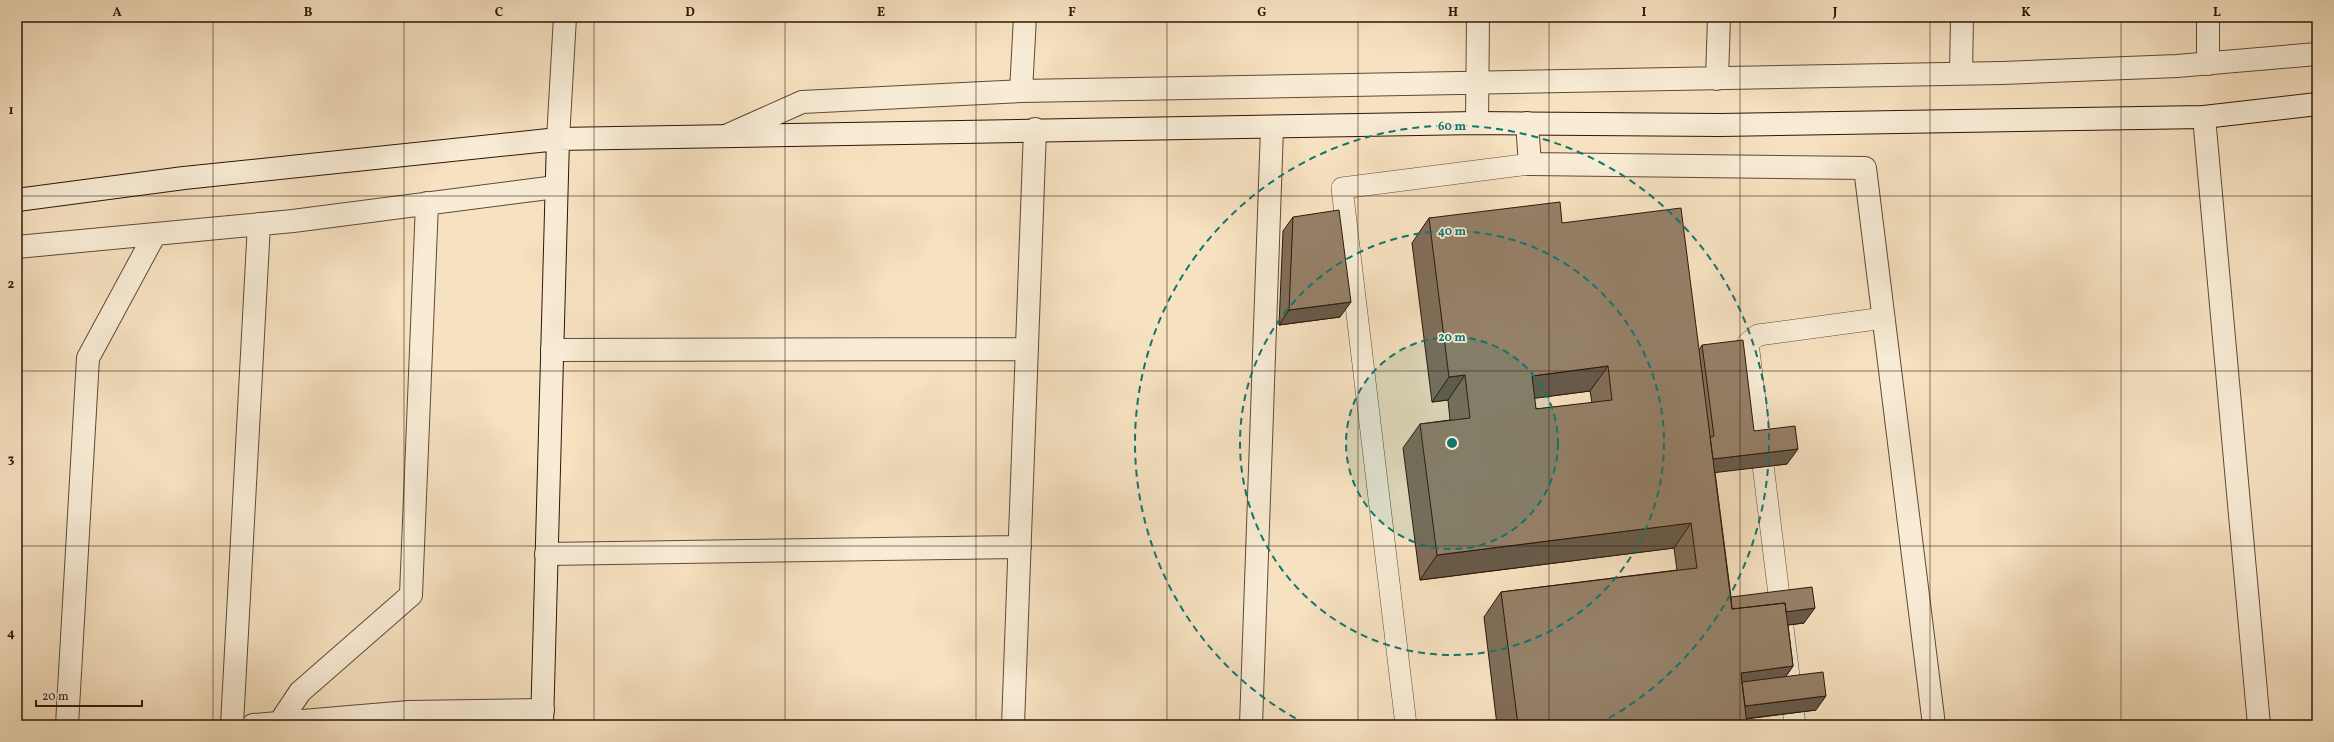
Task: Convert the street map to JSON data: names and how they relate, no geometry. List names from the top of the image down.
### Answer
{
  "scale_bar": "20 m",
  "grid": {
    "columns": [
      "A",
      "B",
      "C",
      "D",
      "E",
      "F",
      "G",
      "H",
      "I",
      "J",
      "K",
      "L"
    ],
    "rows": [
      "1",
      "2",
      "3",
      "4"
    ]
  },
  "rings": ["60 m", "40 m", "20 m"]
}
